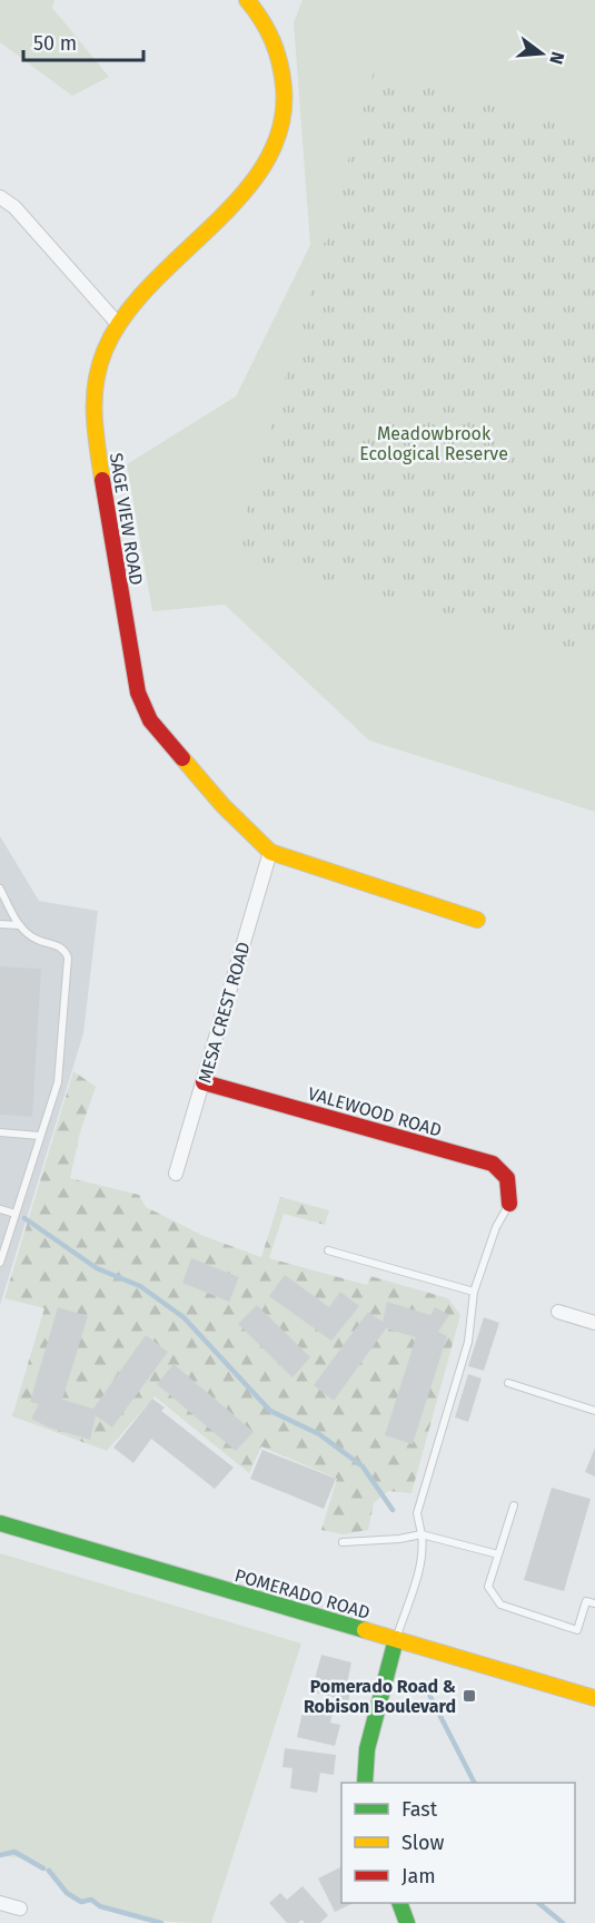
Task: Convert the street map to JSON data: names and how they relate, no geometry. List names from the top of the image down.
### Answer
{
  "streets": {
    "street": [
      "SAGE VIEW ROAD",
      "MESA CREST ROAD",
      "VALEWOOD ROAD",
      "POMERADO ROAD"
    ]
  },
  "crossings": [
    ["SAGE VIEW ROAD", "MESA CREST ROAD"],
    ["MESA CREST ROAD", "VALEWOOD ROAD"]
  ],
  "parks": ["Meadowbrook Ecological Reserve"],
  "places": {
    "transit": ["Pomerado Road & Robison Boulevard"]
  },
  "legend": ["Fast", "Slow", "Jam"],
  "scale_bar": "50 m",
  "north": "right"
}
